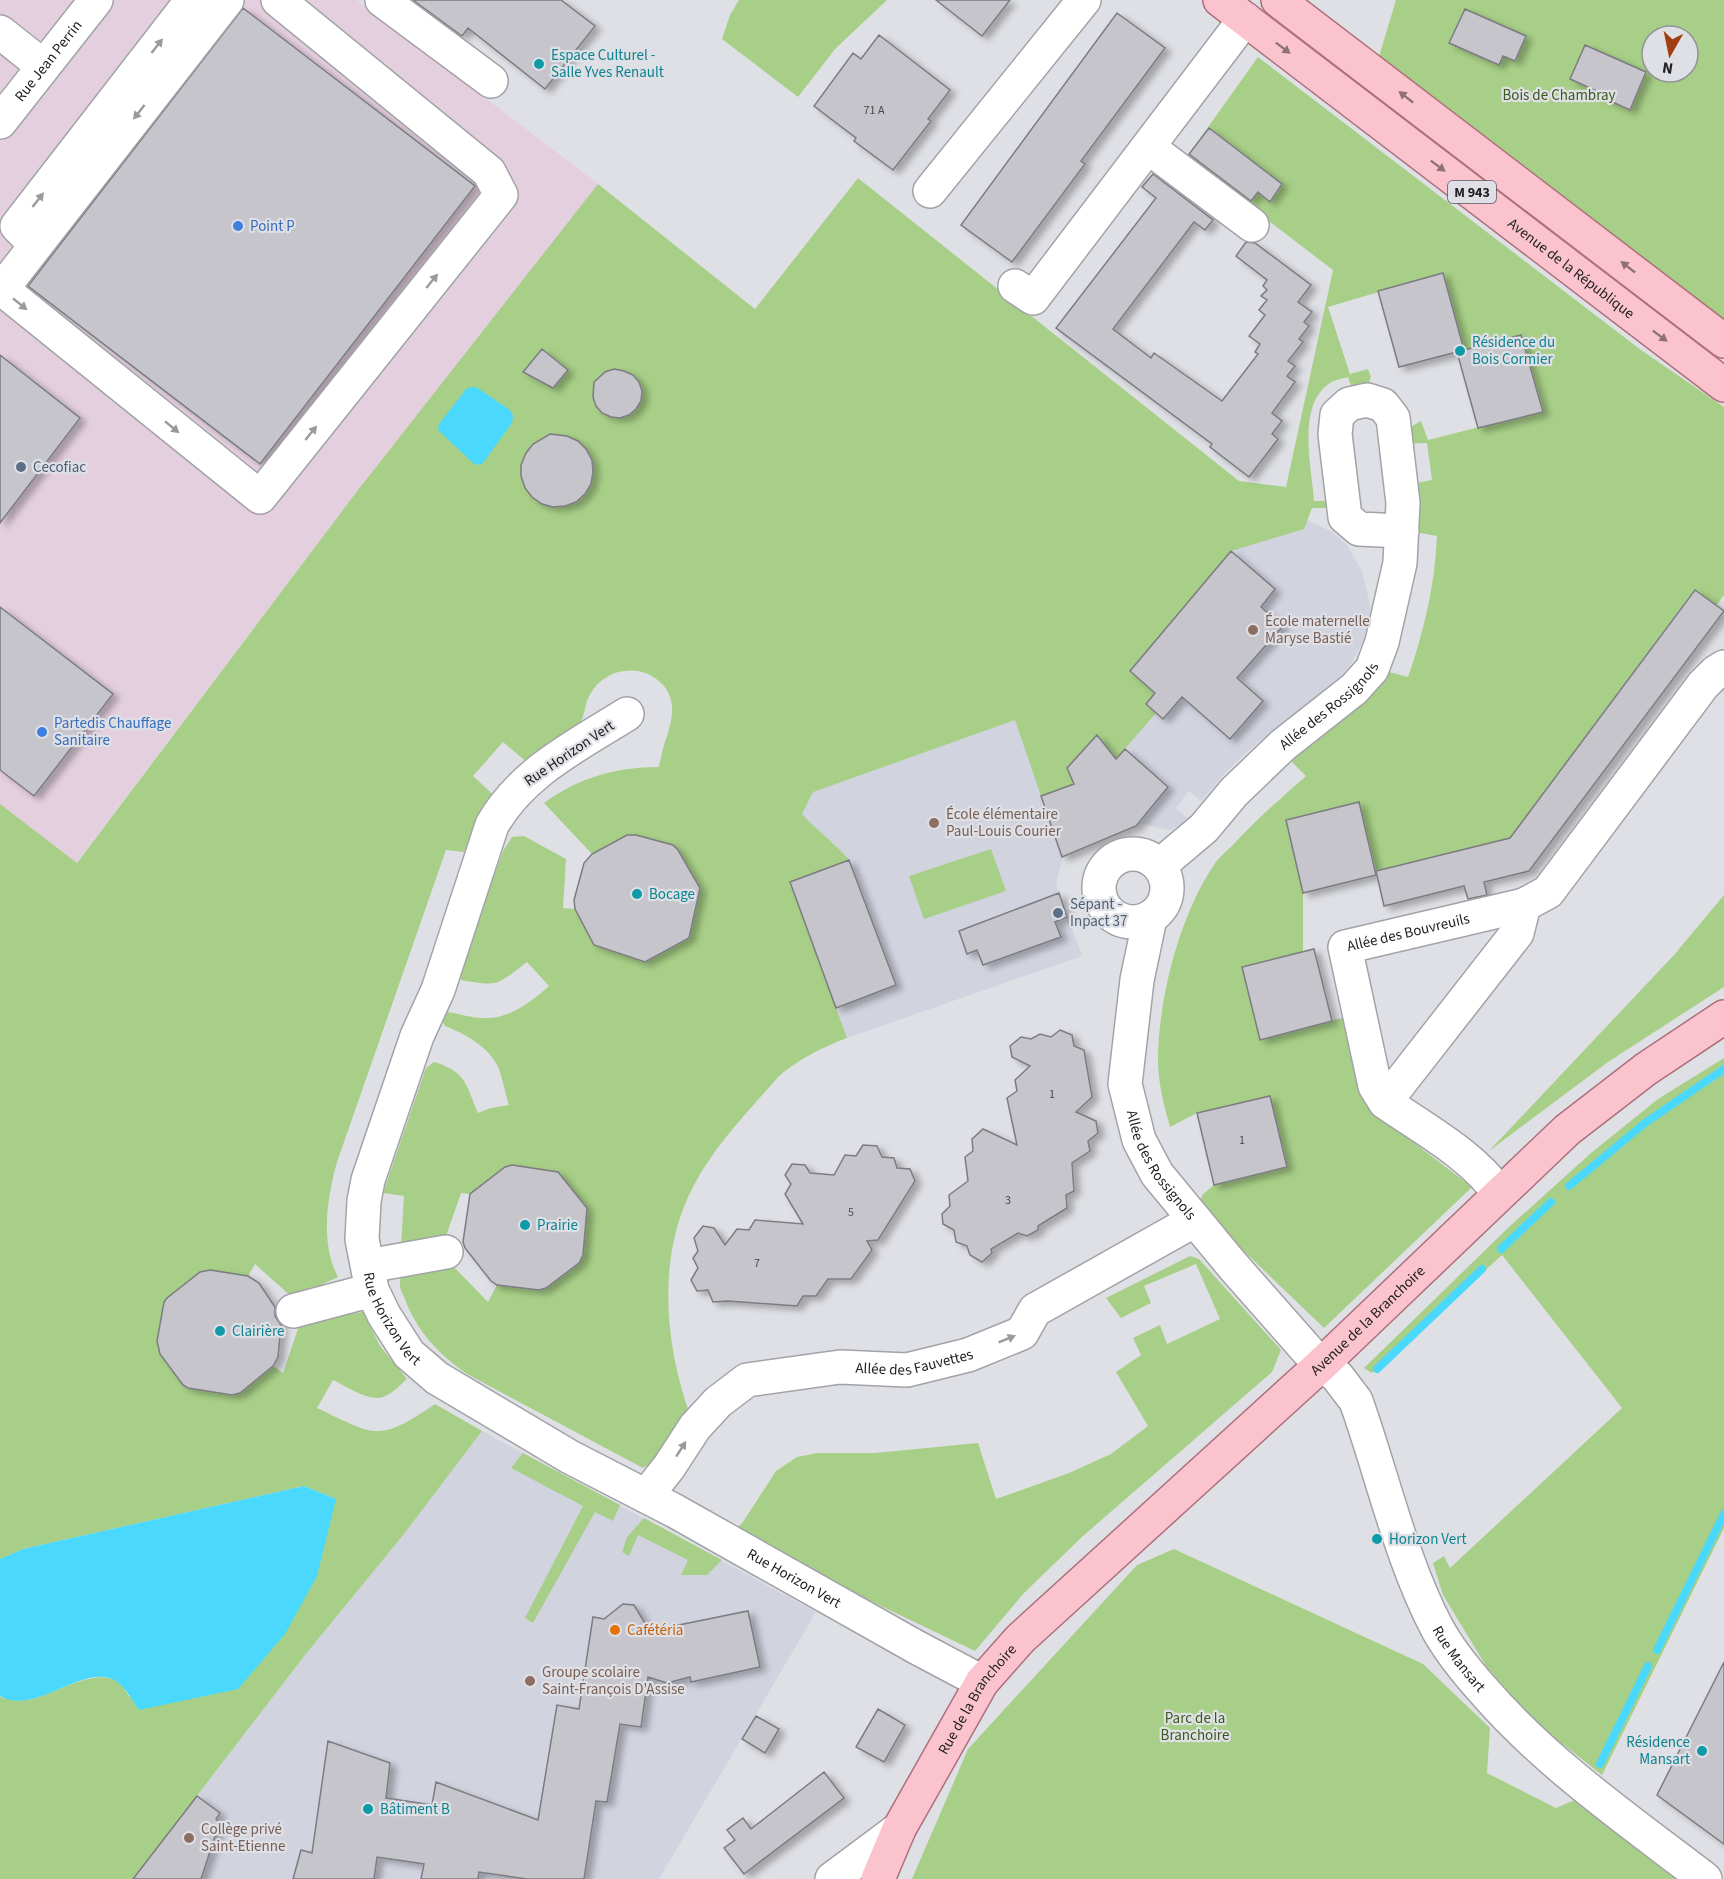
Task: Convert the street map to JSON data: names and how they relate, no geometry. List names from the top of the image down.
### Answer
{
  "streets": {
    "main road": [
      "M 943",
      "Avenue de la République",
      "Avenue de la Branchoire",
      "Rue de la Branchoire"
    ],
    "street": [
      "Rue Jean Perrin",
      "Allée des Rossignols",
      "Rue Horizon Vert",
      "Allée des Bouvreuils",
      "Allée des Fauvettes",
      "Rue Mansart"
    ]
  },
  "crossings": [
    ["Allée des Rossignols", "Avenue de la Branchoire"],
    ["Allée des Rossignols", "Allée des Fauvettes"],
    ["Allée des Rossignols", "Rue Mansart"],
    ["Rue Horizon Vert", "Allée des Fauvettes"],
    ["Rue Horizon Vert", "Rue de la Branchoire"],
    ["Avenue de la Branchoire", "Rue Mansart"],
    ["Avenue de la Branchoire", "Rue de la Branchoire"]
  ],
  "one_way": ["Allée des Fauvettes"],
  "parks": ["Bois de Chambray", "Parc de la Branchoire"],
  "places": [
    "Espace Culturel - Salle Yves Renault",
    "Point P",
    "Résidence du Bois Cormier",
    "Cecofiac",
    "École maternelle Maryse Bastié",
    "Partedis Chauffage Sanitaire",
    "École élémentaire Paul-Louis Courier",
    "Bocage",
    "Sépant - Inpact 37",
    "Prairie",
    "Clairière",
    "Horizon Vert",
    "Cafétéria",
    "Groupe scolaire Saint-François D'Assise",
    "Résidence Mansart",
    "Bâtiment B",
    "Collège privé Saint-Etienne"
  ],
  "house_numbers": [
    "71 A",
    "1",
    "1",
    "3",
    "5",
    "7"
  ],
  "north": "bottom"
}
